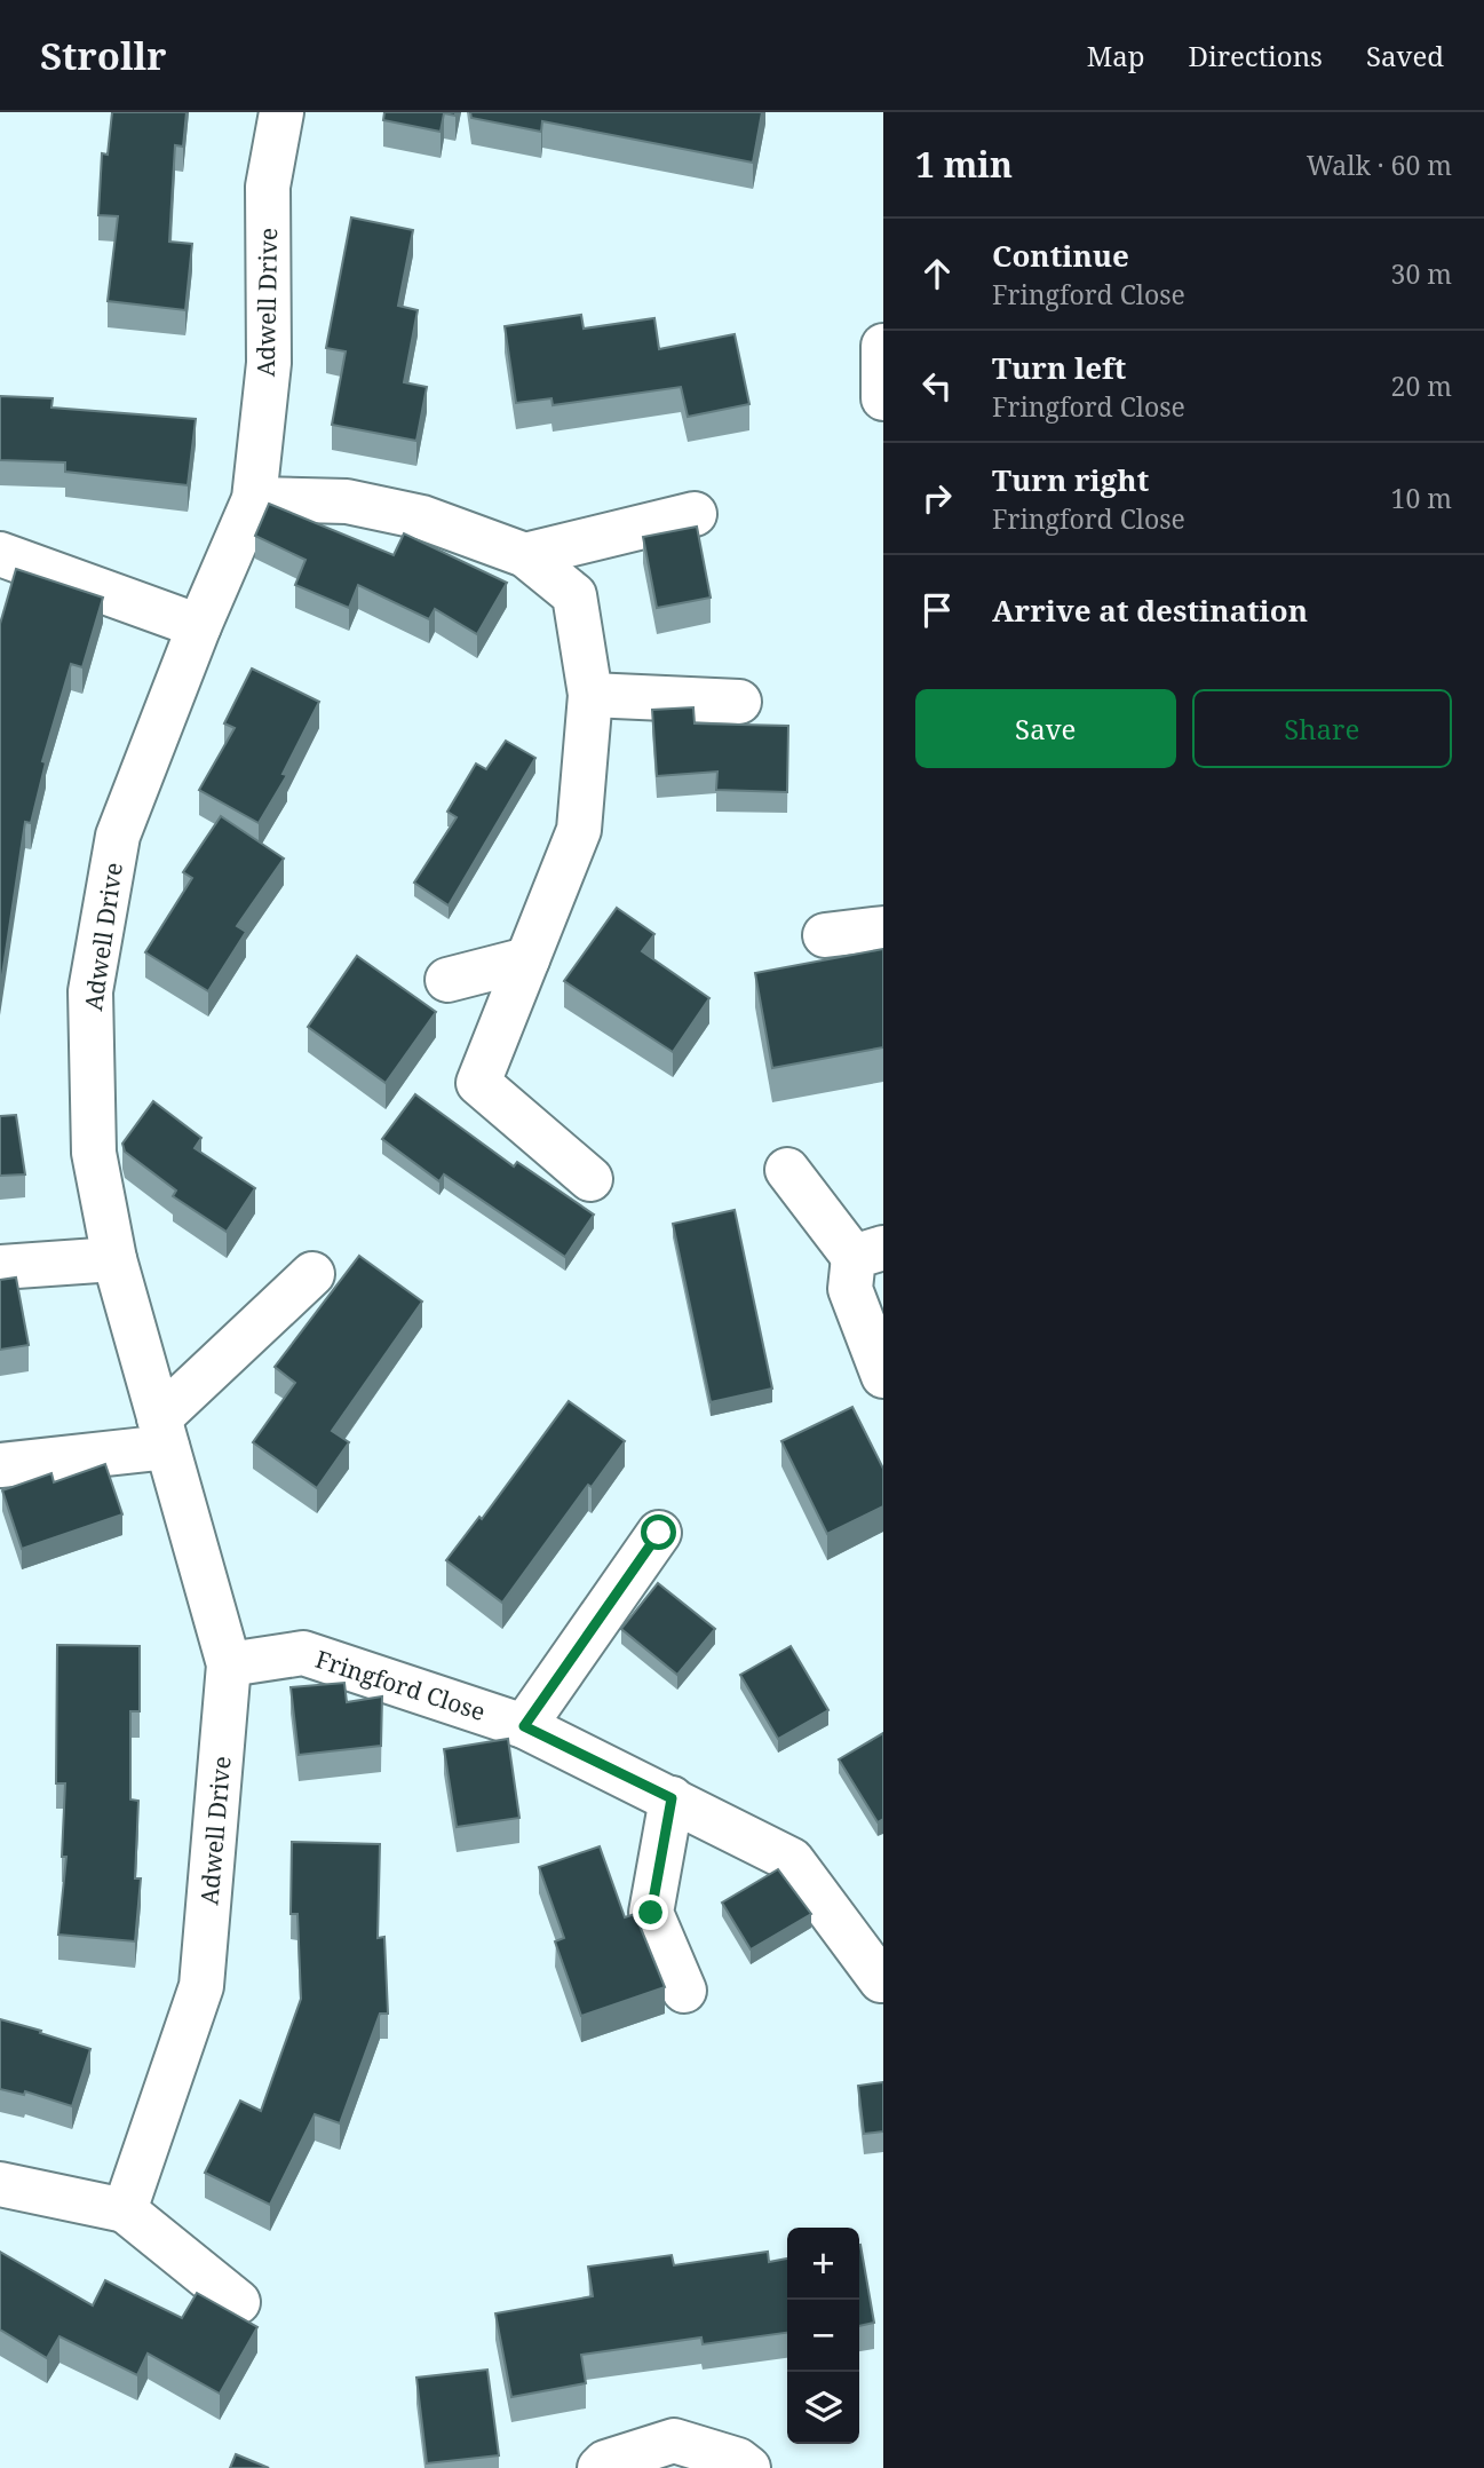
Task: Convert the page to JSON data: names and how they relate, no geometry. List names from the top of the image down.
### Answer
{
  "streets": {
    "street": ["Adwell Drive", "Fringford Close"]
  },
  "crossings": [
    ["Adwell Drive", "Fringford Close"]
  ],
  "page": {
    "header": "Strollr",
    "nav": ["Map", "Directions", "Saved"],
    "heading": ["1 min", "Walk · 60 m"],
    "list": [
      ["Continue", "Fringford Close", "30 m"],
      ["Turn left", "Fringford Close", "20 m"],
      ["Turn right", "Fringford Close", "10 m"],
      "Arrive at destination"
    ],
    "buttons": ["Save", "Share"],
    "map_buttons": ["+", "−"]
  }
}
